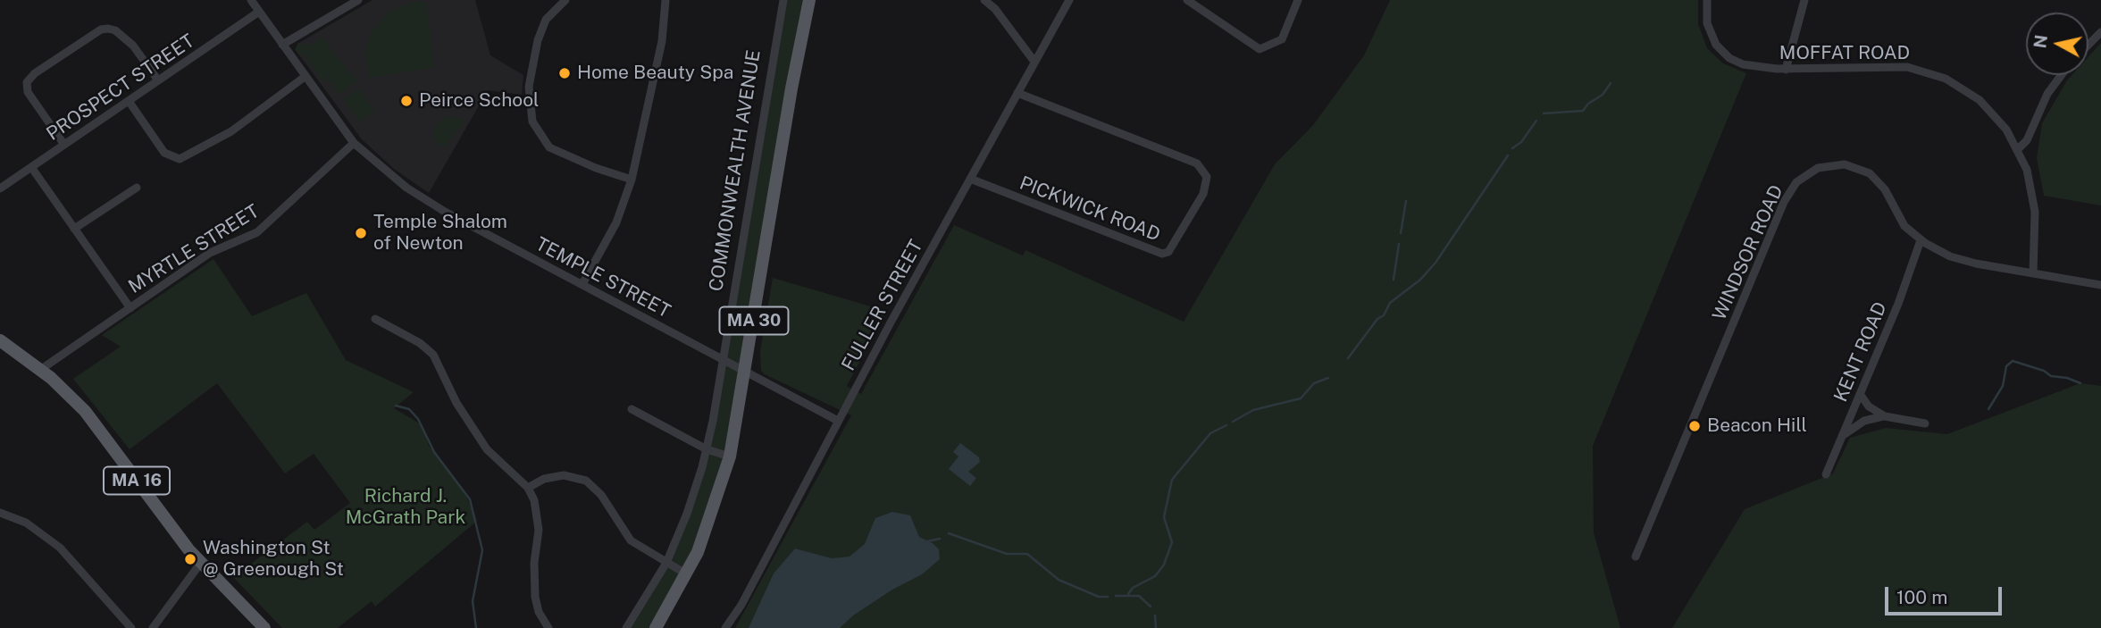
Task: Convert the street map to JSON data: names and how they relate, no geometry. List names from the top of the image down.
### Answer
{
  "streets": {
    "main road": ["MA 30", "MA 16"],
    "street": [
      "MOFFAT ROAD",
      "PROSPECT STREET",
      "COMMONWEALTH AVENUE",
      "PICKWICK ROAD",
      "MYRTLE STREET",
      "WINDSOR ROAD",
      "TEMPLE STREET",
      "FULLER STREET",
      "KENT ROAD"
    ]
  },
  "crossings": [
    ["MOFFAT ROAD", "WINDSOR ROAD"],
    ["PROSPECT STREET", "TEMPLE STREET"],
    ["COMMONWEALTH AVENUE", "TEMPLE STREET"],
    ["PICKWICK ROAD", "FULLER STREET"],
    ["MYRTLE STREET", "TEMPLE STREET"],
    ["MYRTLE STREET", "MA 16"],
    ["WINDSOR ROAD", "KENT ROAD"],
    ["TEMPLE STREET", "FULLER STREET"],
    ["TEMPLE STREET", "MA 30"]
  ],
  "parks": ["Richard J. McGrath Park"],
  "places": [
    "Home Beauty Spa",
    "Peirce School",
    "Temple Shalom of Newton",
    "Beacon Hill",
    "Washington St @ Greenough St"
  ],
  "scale_bar": "100 m",
  "north": "left"
}
